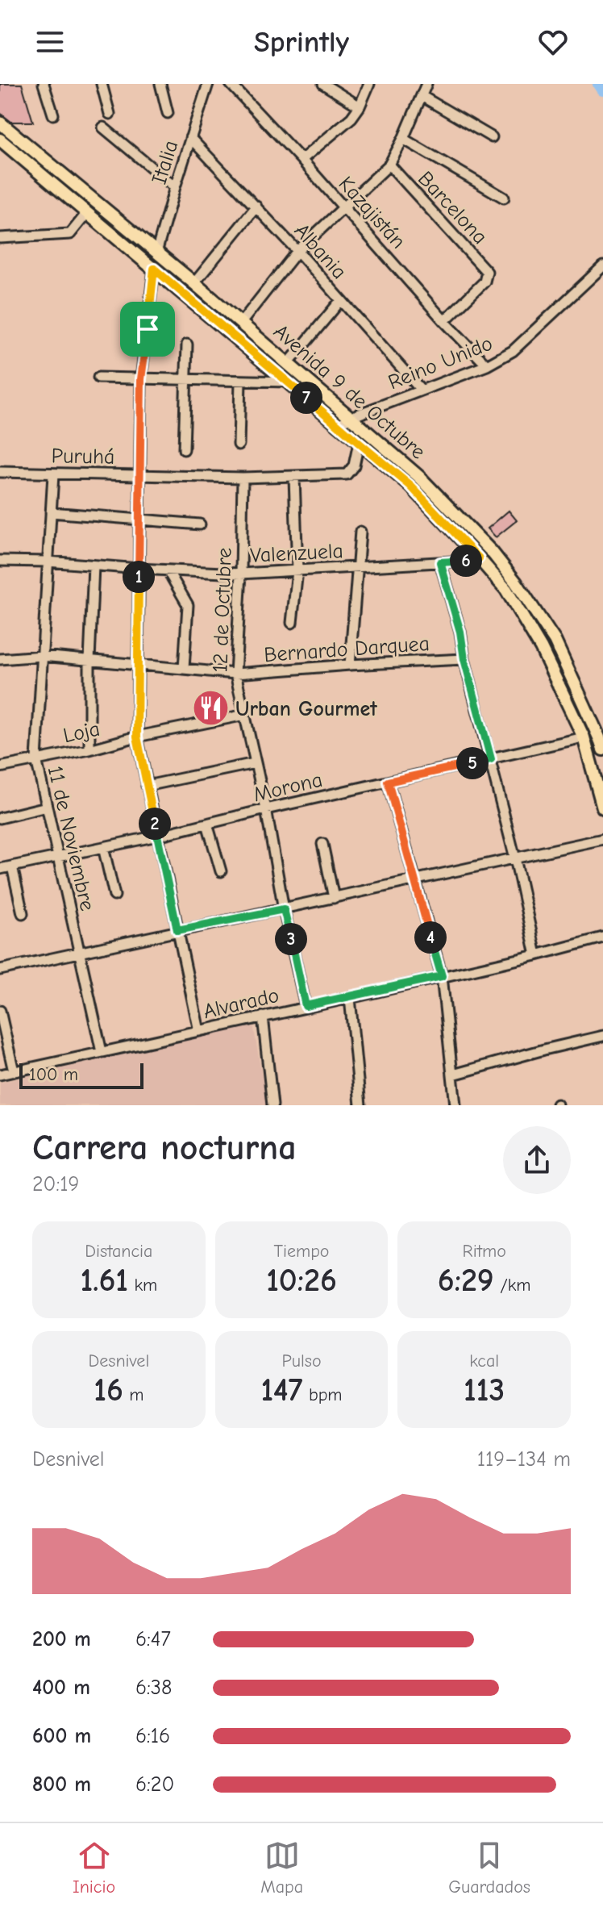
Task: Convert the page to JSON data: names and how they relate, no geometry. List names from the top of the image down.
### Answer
{
  "streets": {
    "main road": ["Avenida 9 de Octubre"],
    "street": [
      "Italia",
      "Barcelona",
      "Kazajistán",
      "Albania",
      "Reino Unido",
      "Puruhá",
      "Valenzuela",
      "12 de Octubre",
      "Bernardo Darquea",
      "Loja",
      "Morona",
      "11 de Noviembre",
      "Alvarado"
    ]
  },
  "crossings": [
    ["Italia", "Albania"],
    ["Italia", "Avenida 9 de Octubre"],
    ["Barcelona", "Kazajistán"],
    ["Kazajistán", "Reino Unido"],
    ["Albania", "Reino Unido"],
    ["Reino Unido", "Avenida 9 de Octubre"],
    ["Avenida 9 de Octubre", "Puruhá"],
    ["Avenida 9 de Octubre", "Valenzuela"],
    ["Avenida 9 de Octubre", "Morona"],
    ["Puruhá", "12 de Octubre"],
    ["Puruhá", "11 de Noviembre"],
    ["Valenzuela", "12 de Octubre"],
    ["Valenzuela", "11 de Noviembre"],
    ["12 de Octubre", "Bernardo Darquea"],
    ["12 de Octubre", "Loja"],
    ["12 de Octubre", "Morona"],
    ["12 de Octubre", "Alvarado"],
    ["Bernardo Darquea", "11 de Noviembre"],
    ["Loja", "11 de Noviembre"],
    ["Morona", "11 de Noviembre"],
    ["11 de Noviembre", "Alvarado"]
  ],
  "places": {
    "restaurant": ["Urban Gourmet"]
  },
  "scale_bar": "100 m",
  "page": {
    "header": "Sprintly",
    "pins": [
      "7",
      "6",
      "1",
      "5",
      "2",
      "4",
      "3"
    ],
    "scale": "100 m",
    "heading": ["Carrera nocturna", "20:19"],
    "stats": [
      ["Distancia", "1.61 km"],
      ["Tiempo", "10:26"],
      ["Ritmo", "6:29 /km"],
      ["Desnivel", "16 m"],
      ["Pulso", "147 bpm"],
      ["kcal", "113"]
    ],
    "chart": ["Desnivel", "119–134 m"],
    "list": [
      {
        "name": "200 m",
        "note": "6:47"
      },
      {
        "name": "400 m",
        "note": "6:38"
      },
      {
        "name": "600 m",
        "note": "6:16"
      },
      {
        "name": "800 m",
        "note": "6:20"
      }
    ],
    "tabs": ["Inicio", "Mapa", "Guardados"]
  }
}
